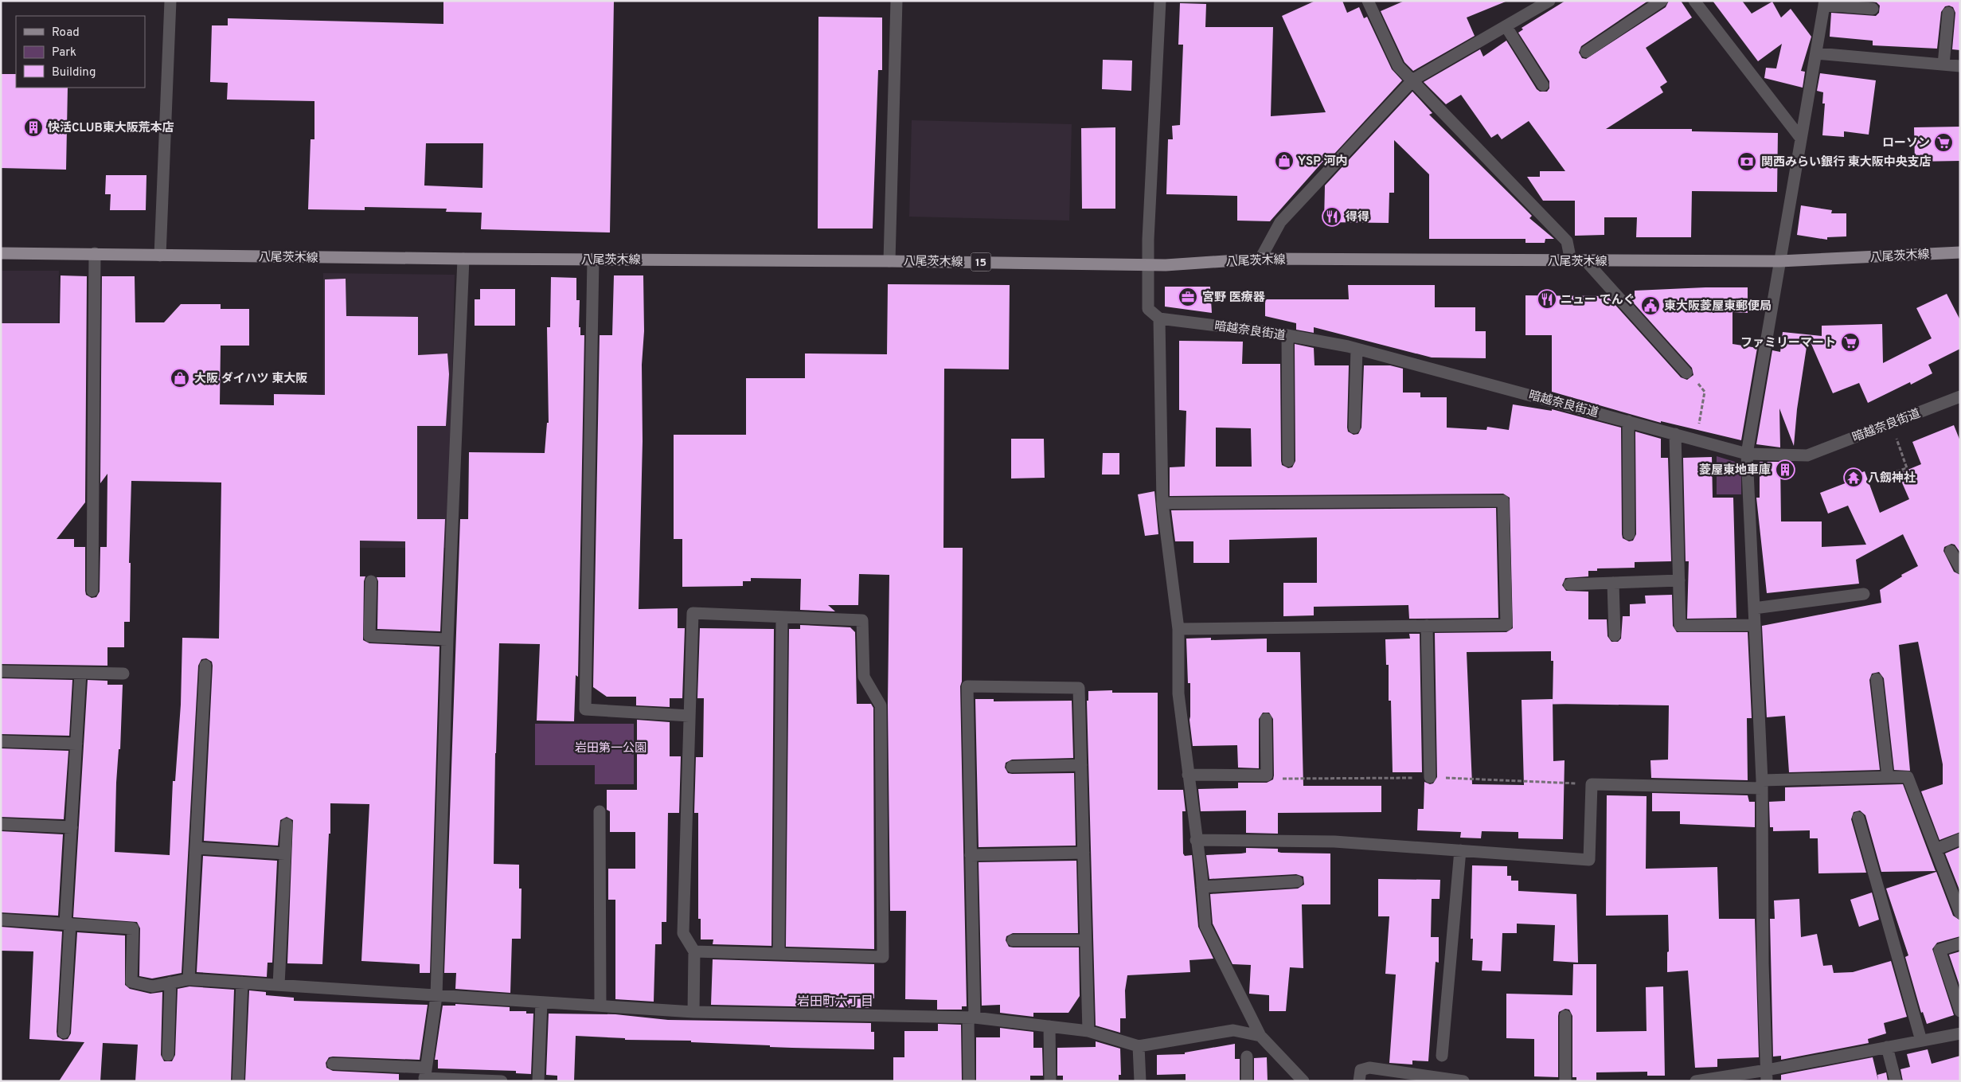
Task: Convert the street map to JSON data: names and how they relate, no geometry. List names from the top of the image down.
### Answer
{
  "streets": {
    "main road": ["八尾茨木線", "15"],
    "street": ["暗越奈良街道"]
  },
  "districts": ["岩田町六丁目"],
  "parks": ["岩田第一公園"],
  "places": {
    "building": ["快活CLUB東大阪荒本店", "菱屋東地車庫"],
    "supermarket": ["ローソン", "ファミリーマート"],
    "shop": ["YSP 河内", "大阪 ダイハツ 東大阪"],
    "bank": ["関西みらい銀行 東大阪中央支店"],
    "restaurant": ["得得", "ニュー てんぐ"],
    "office": ["宮野 医療器"],
    "public building": ["東大阪菱屋東郵便局"],
    "temple": ["八劔神社"]
  },
  "legend": ["Road", "Park", "Building"]
}
